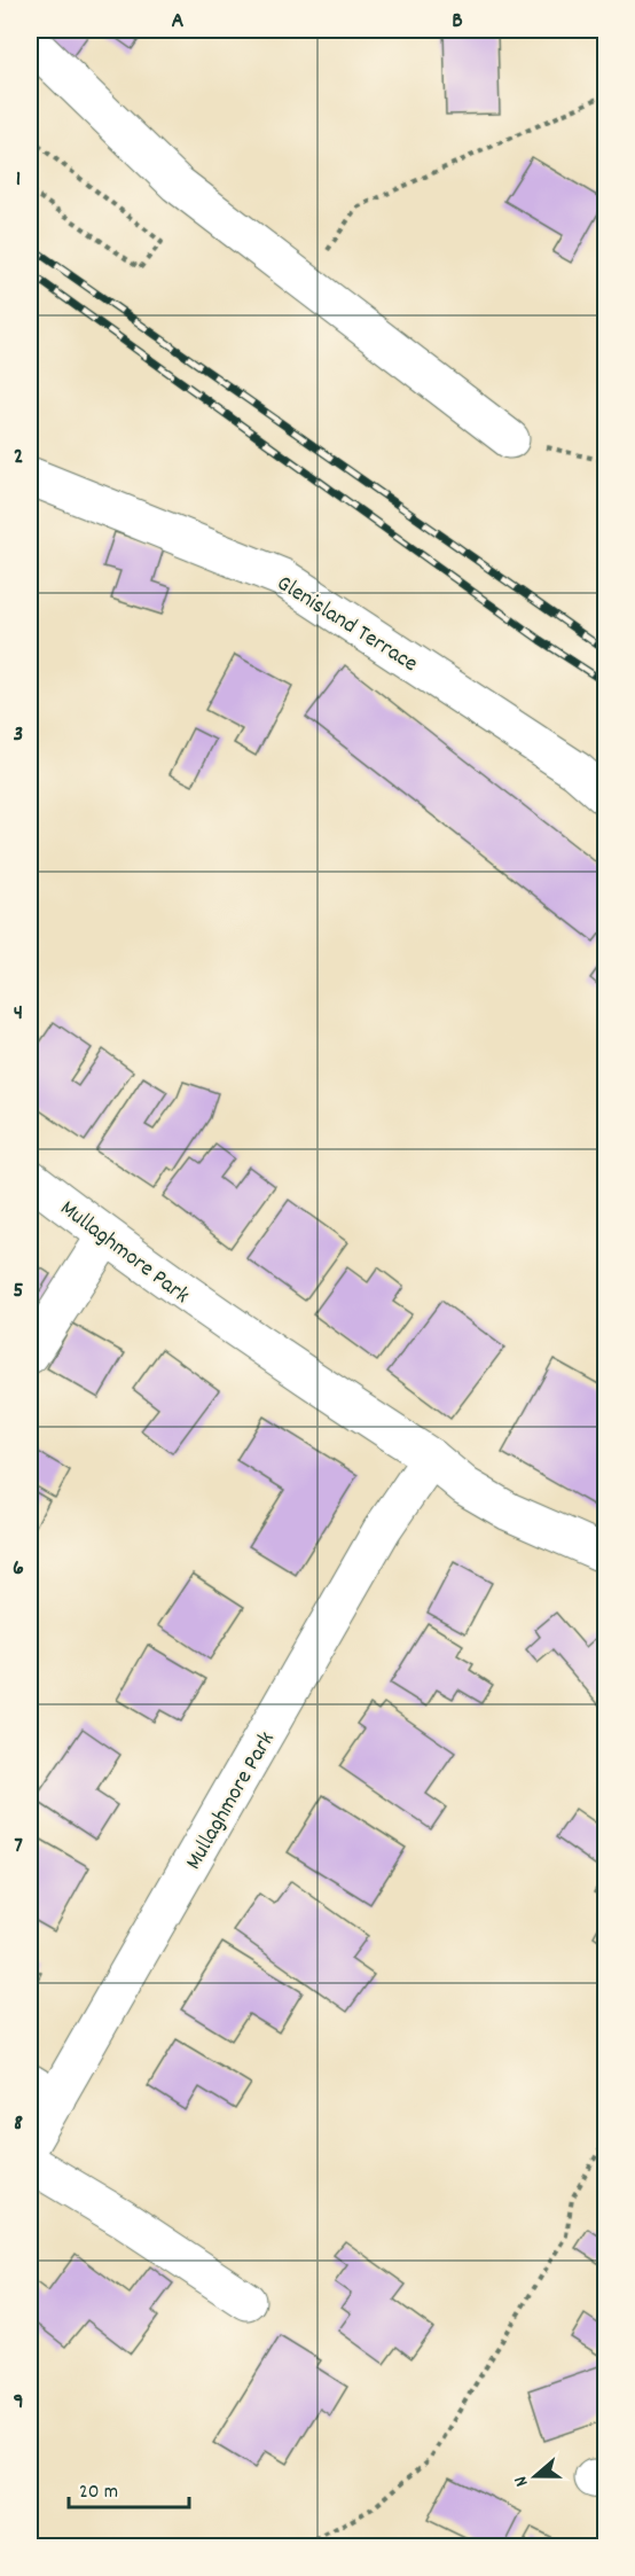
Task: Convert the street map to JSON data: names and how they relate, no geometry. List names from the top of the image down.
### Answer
{
  "streets": {
    "street": ["Glenisland Terrace", "Mullaghmore Park"]
  },
  "scale_bar": "20 m",
  "north": "left",
  "grid": {
    "columns": ["A", "B"],
    "rows": [
      "1",
      "2",
      "3",
      "4",
      "5",
      "6",
      "7",
      "8",
      "9"
    ]
  }
}
